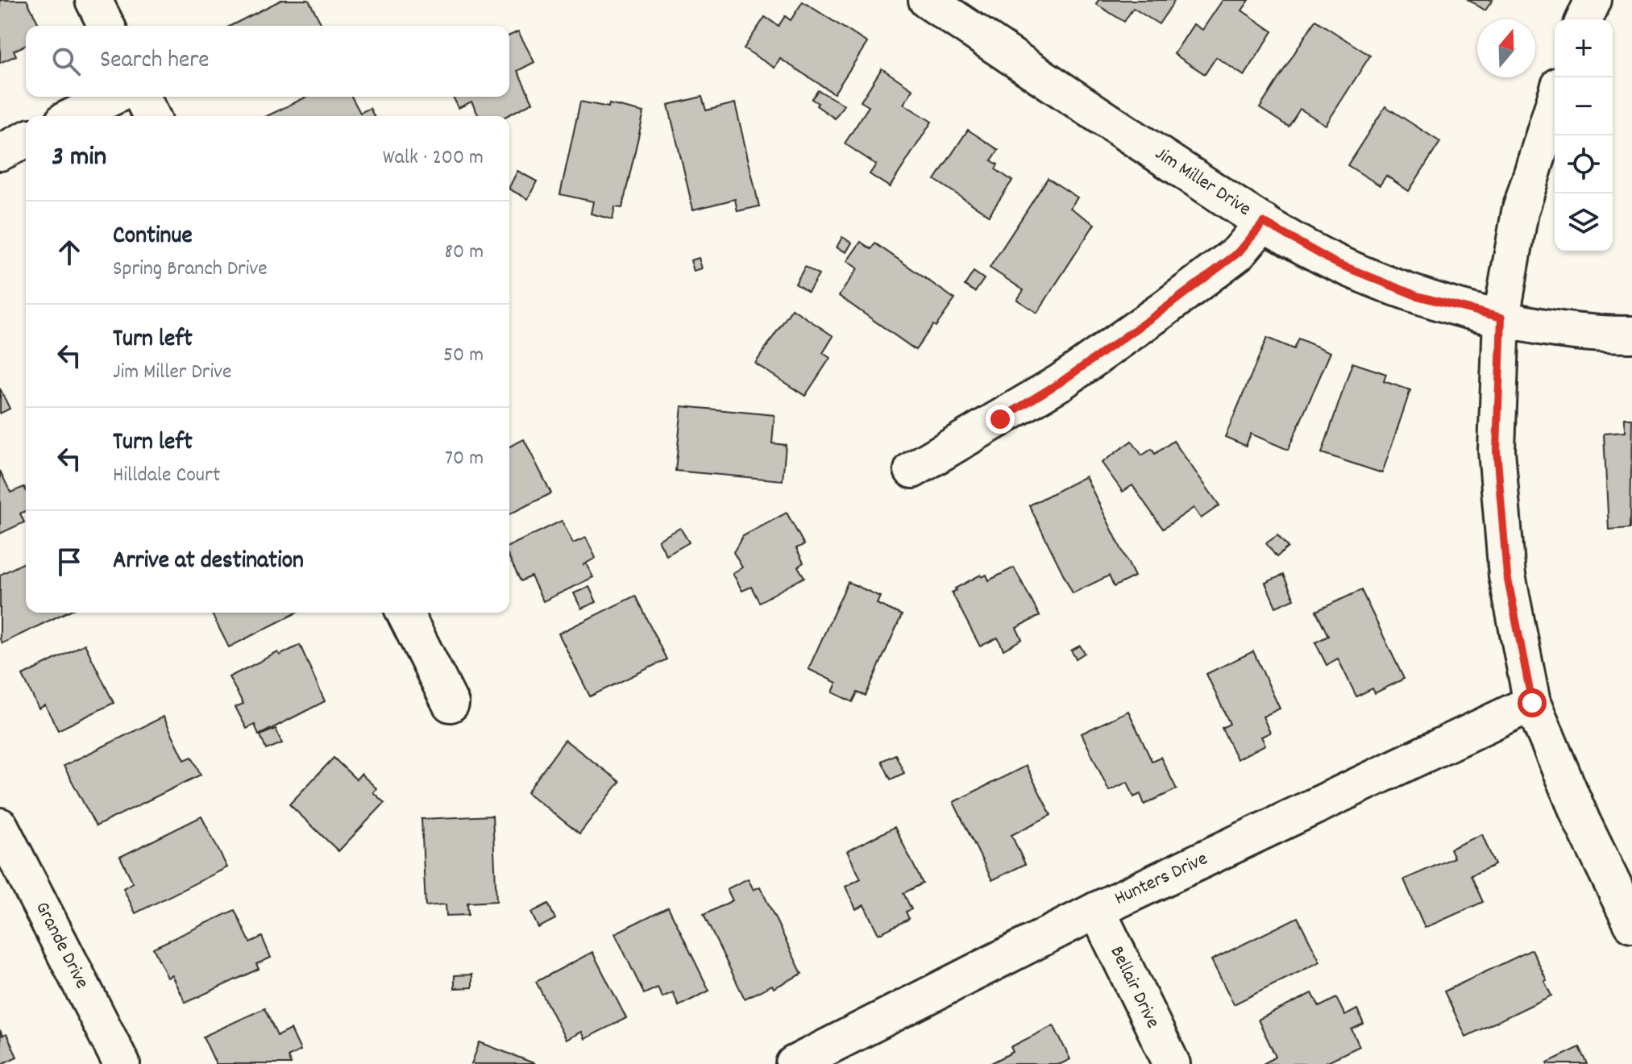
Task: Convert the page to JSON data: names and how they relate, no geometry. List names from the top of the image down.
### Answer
{
  "streets": {
    "street": [
      "Jim Miller Drive",
      "Hunters Drive",
      "Grande Drive",
      "Bellair Drive"
    ]
  },
  "crossings": [
    ["Hunters Drive", "Bellair Drive"]
  ],
  "north": "top",
  "page": {
    "map_buttons": ["+", "−"],
    "search": "Search here",
    "heading": ["3 min", "Walk · 200 m"],
    "list": [
      ["Continue", "Spring Branch Drive", "80 m"],
      ["Turn left", "Jim Miller Drive", "50 m"],
      ["Turn left", "Hilldale Court", "70 m"],
      "Arrive at destination"
    ]
  }
}
